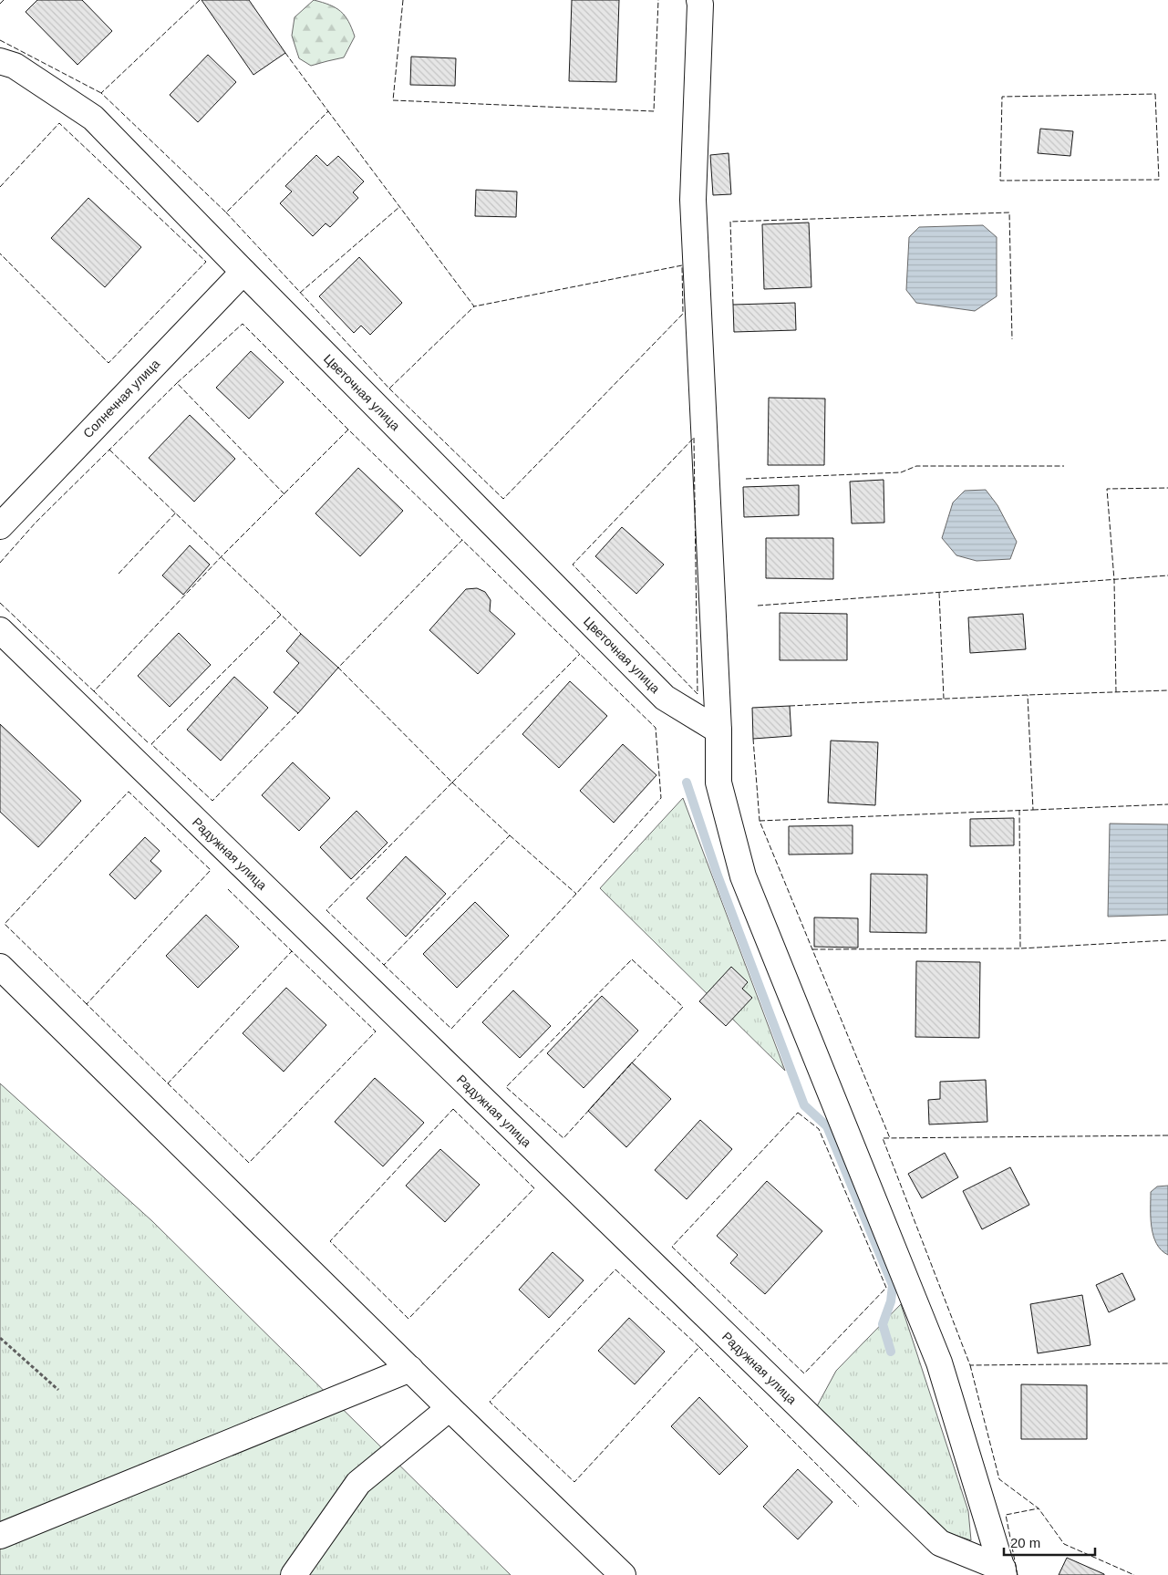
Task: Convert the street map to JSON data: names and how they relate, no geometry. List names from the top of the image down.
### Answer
{
  "streets": {
    "street": ["Цветочная улица", "Солнечная улица", "Радужная улица"]
  },
  "crossings": [
    ["Цветочная улица", "Солнечная улица"]
  ],
  "scale_bar": "20 m"
}
